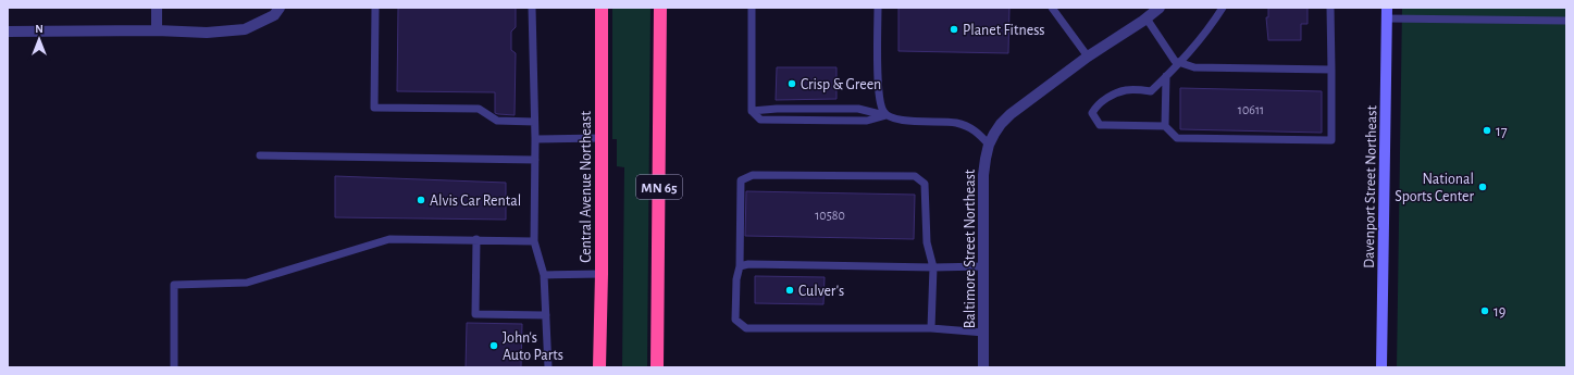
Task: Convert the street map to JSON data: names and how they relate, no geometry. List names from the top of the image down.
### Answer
{
  "streets": {
    "highway": ["Central Avenue Northeast", "MN 65"],
    "street": ["Davenport Street Northeast", "Baltimore Street Northeast"]
  },
  "places": [
    "Planet Fitness",
    "Crisp & Green",
    "17",
    "National Sports Center",
    "Alvis Car Rental",
    "Culver's",
    "19",
    "John's Auto Parts"
  ],
  "house_numbers": ["10611", "10580"],
  "north": "top"
}
